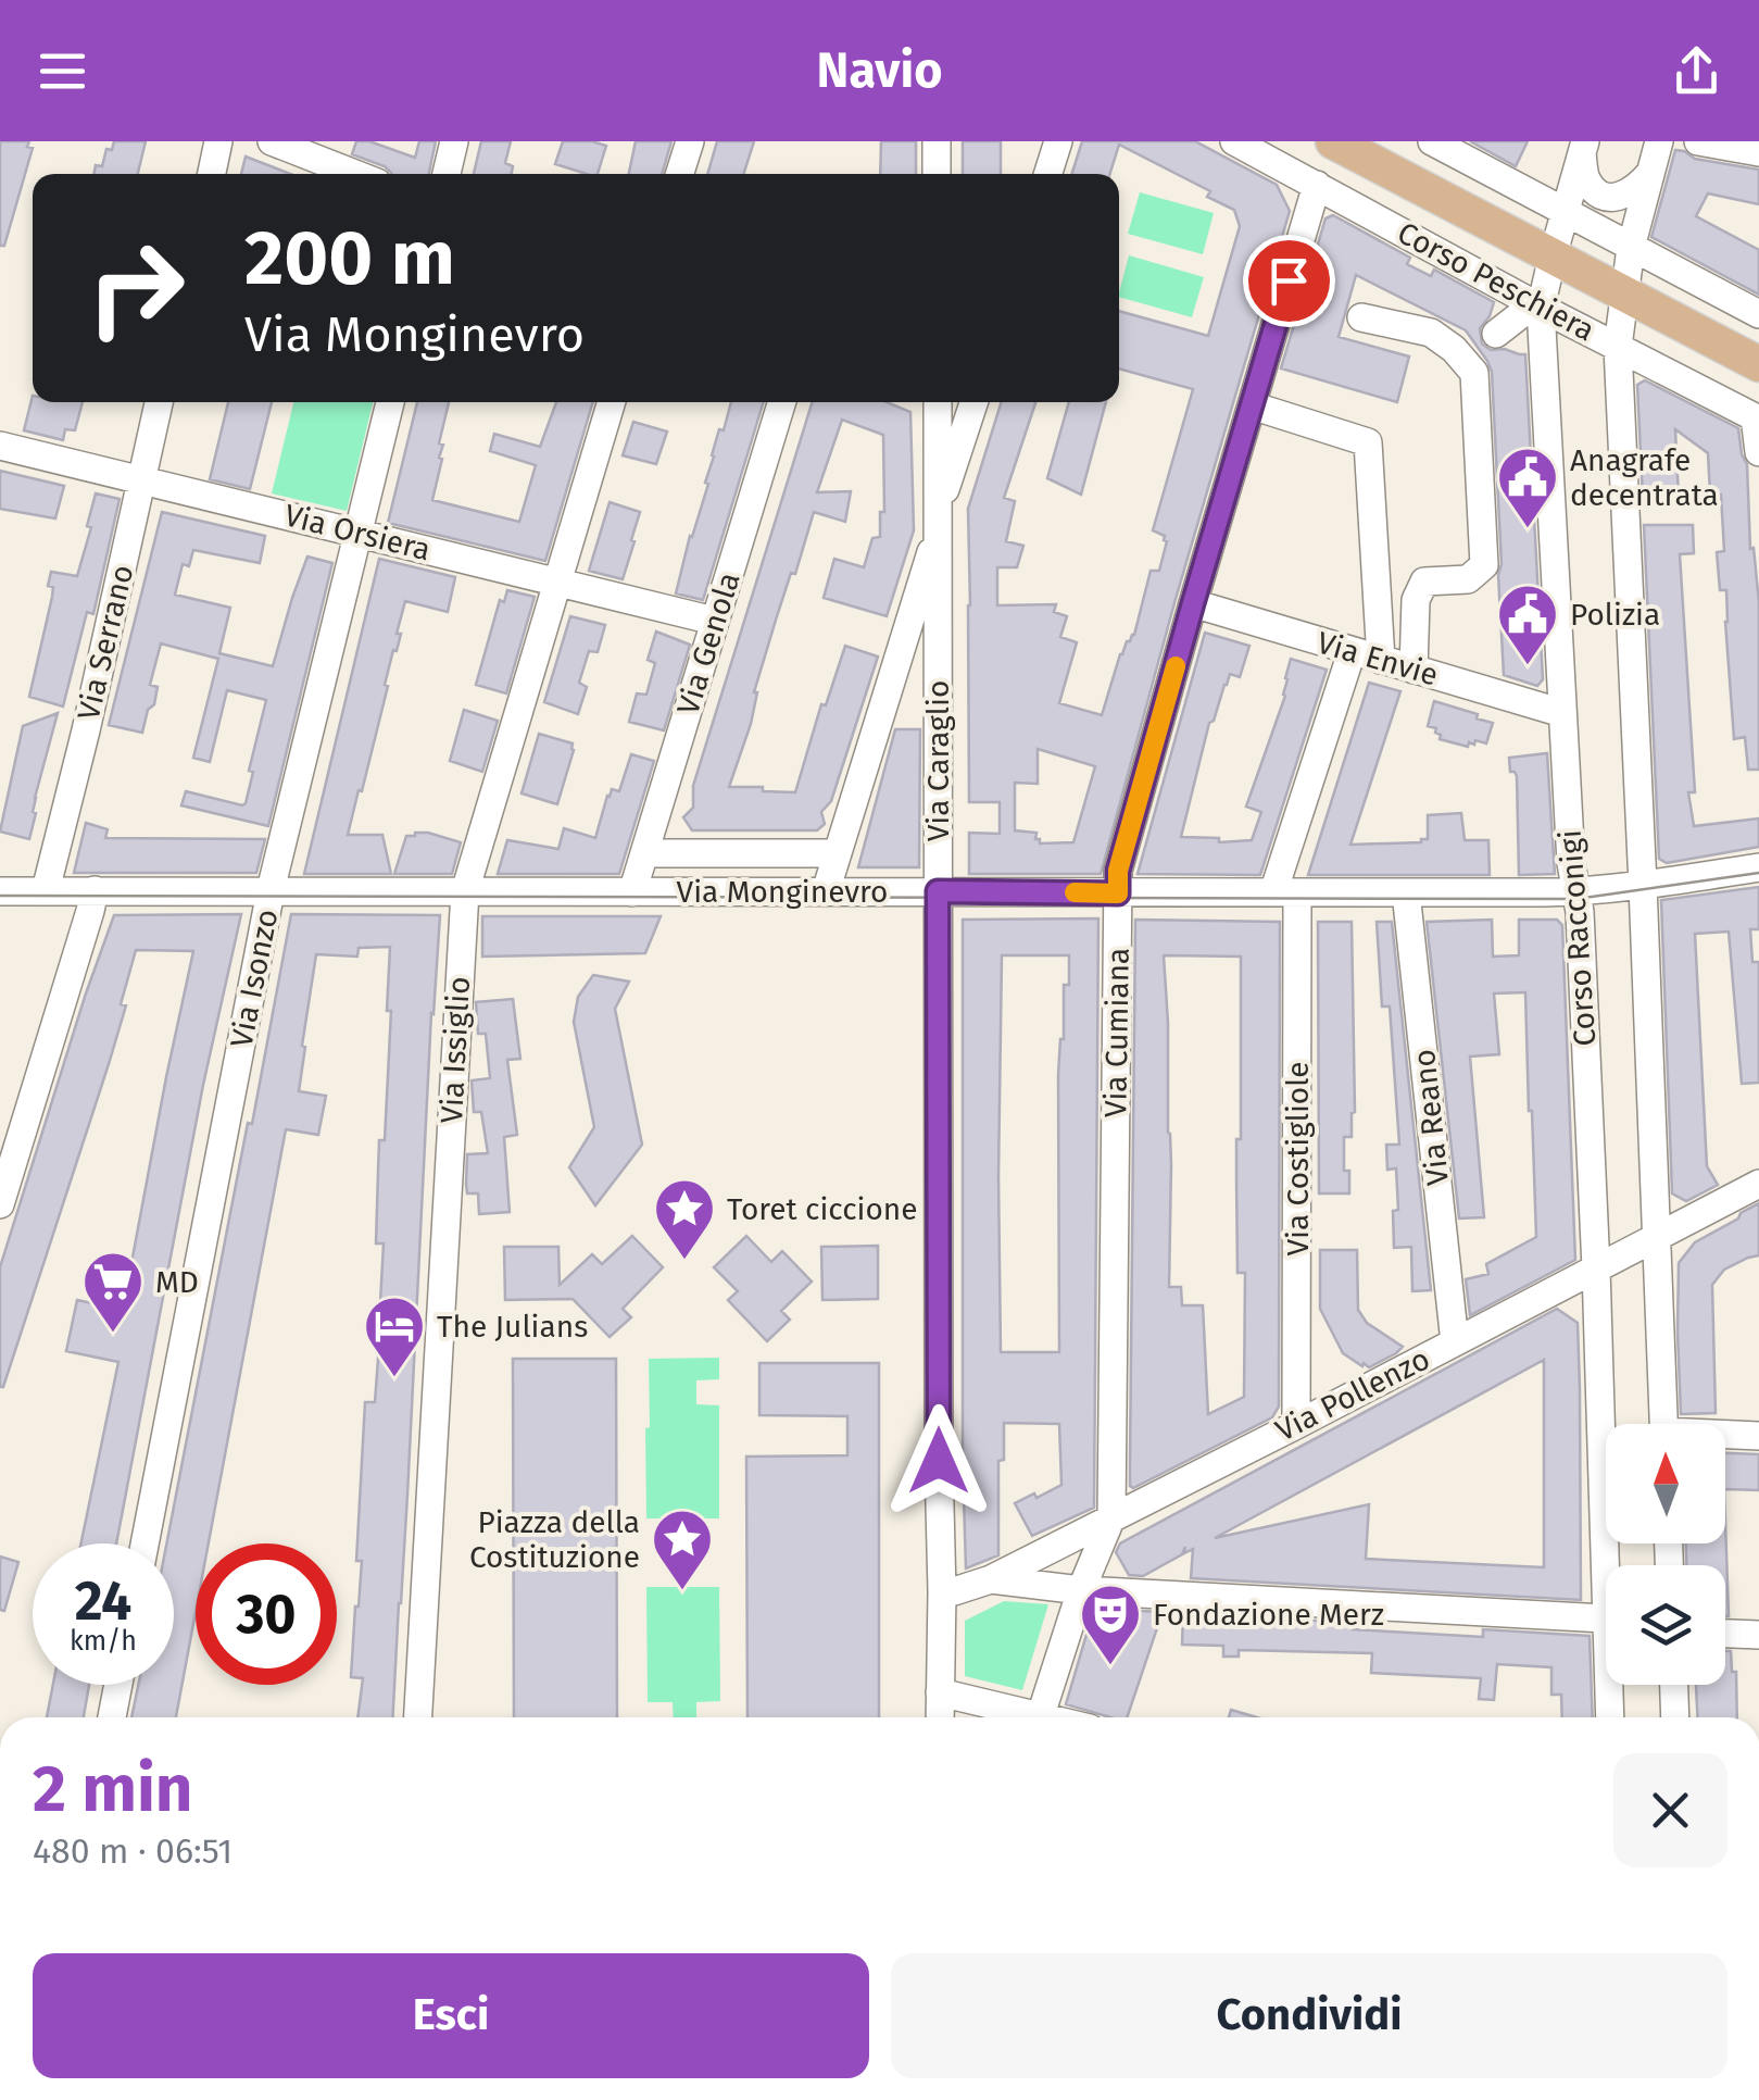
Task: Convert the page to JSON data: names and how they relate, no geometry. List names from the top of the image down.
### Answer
{
  "streets": {
    "main road": ["Corso Peschiera"],
    "street": [
      "Via Orsiera",
      "Via Serrano",
      "Via Genola",
      "Via Envie",
      "Via Caraglio",
      "Via Monginevro",
      "Corso Racconigi",
      "Via Isonzo",
      "Via Cumiana",
      "Via Issiglio",
      "Via Reano",
      "Via Costigliole",
      "Via Pollenzo"
    ]
  },
  "crossings": [
    ["Corso Peschiera", "Corso Racconigi"],
    ["Corso Peschiera", "Via Cumiana"],
    ["Via Orsiera", "Via Serrano"],
    ["Via Orsiera", "Via Genola"],
    ["Via Orsiera", "Via Isonzo"],
    ["Via Orsiera", "Via Issiglio"],
    ["Via Serrano", "Via Monginevro"],
    ["Via Genola", "Via Monginevro"],
    ["Via Envie", "Corso Racconigi"],
    ["Via Envie", "Via Cumiana"],
    ["Via Envie", "Via Costigliole"],
    ["Via Caraglio", "Via Monginevro"],
    ["Via Caraglio", "Via Pollenzo"],
    ["Via Monginevro", "Corso Racconigi"],
    ["Via Monginevro", "Via Isonzo"],
    ["Via Monginevro", "Via Cumiana"],
    ["Via Monginevro", "Via Issiglio"],
    ["Via Monginevro", "Via Reano"],
    ["Via Monginevro", "Via Costigliole"],
    ["Corso Racconigi", "Via Pollenzo"],
    ["Via Cumiana", "Via Pollenzo"],
    ["Via Reano", "Via Pollenzo"],
    ["Via Costigliole", "Via Pollenzo"]
  ],
  "places": {
    "public building": ["Anagrafe decentrata", "Polizia"],
    "place": ["Toret ciccione", "Piazza della Costituzione"],
    "supermarket": ["MD"],
    "hotel": ["The Julians"],
    "theatre": ["Fondazione Merz"]
  },
  "north": "top",
  "page": {
    "header": "Navio",
    "turn": ["200 m", "Via Monginevro"],
    "speed": "24 km/h",
    "limit": "30",
    "heading": ["2 min", "480 m · 06:51"],
    "buttons": ["Esci", "Condividi"]
  }
}
